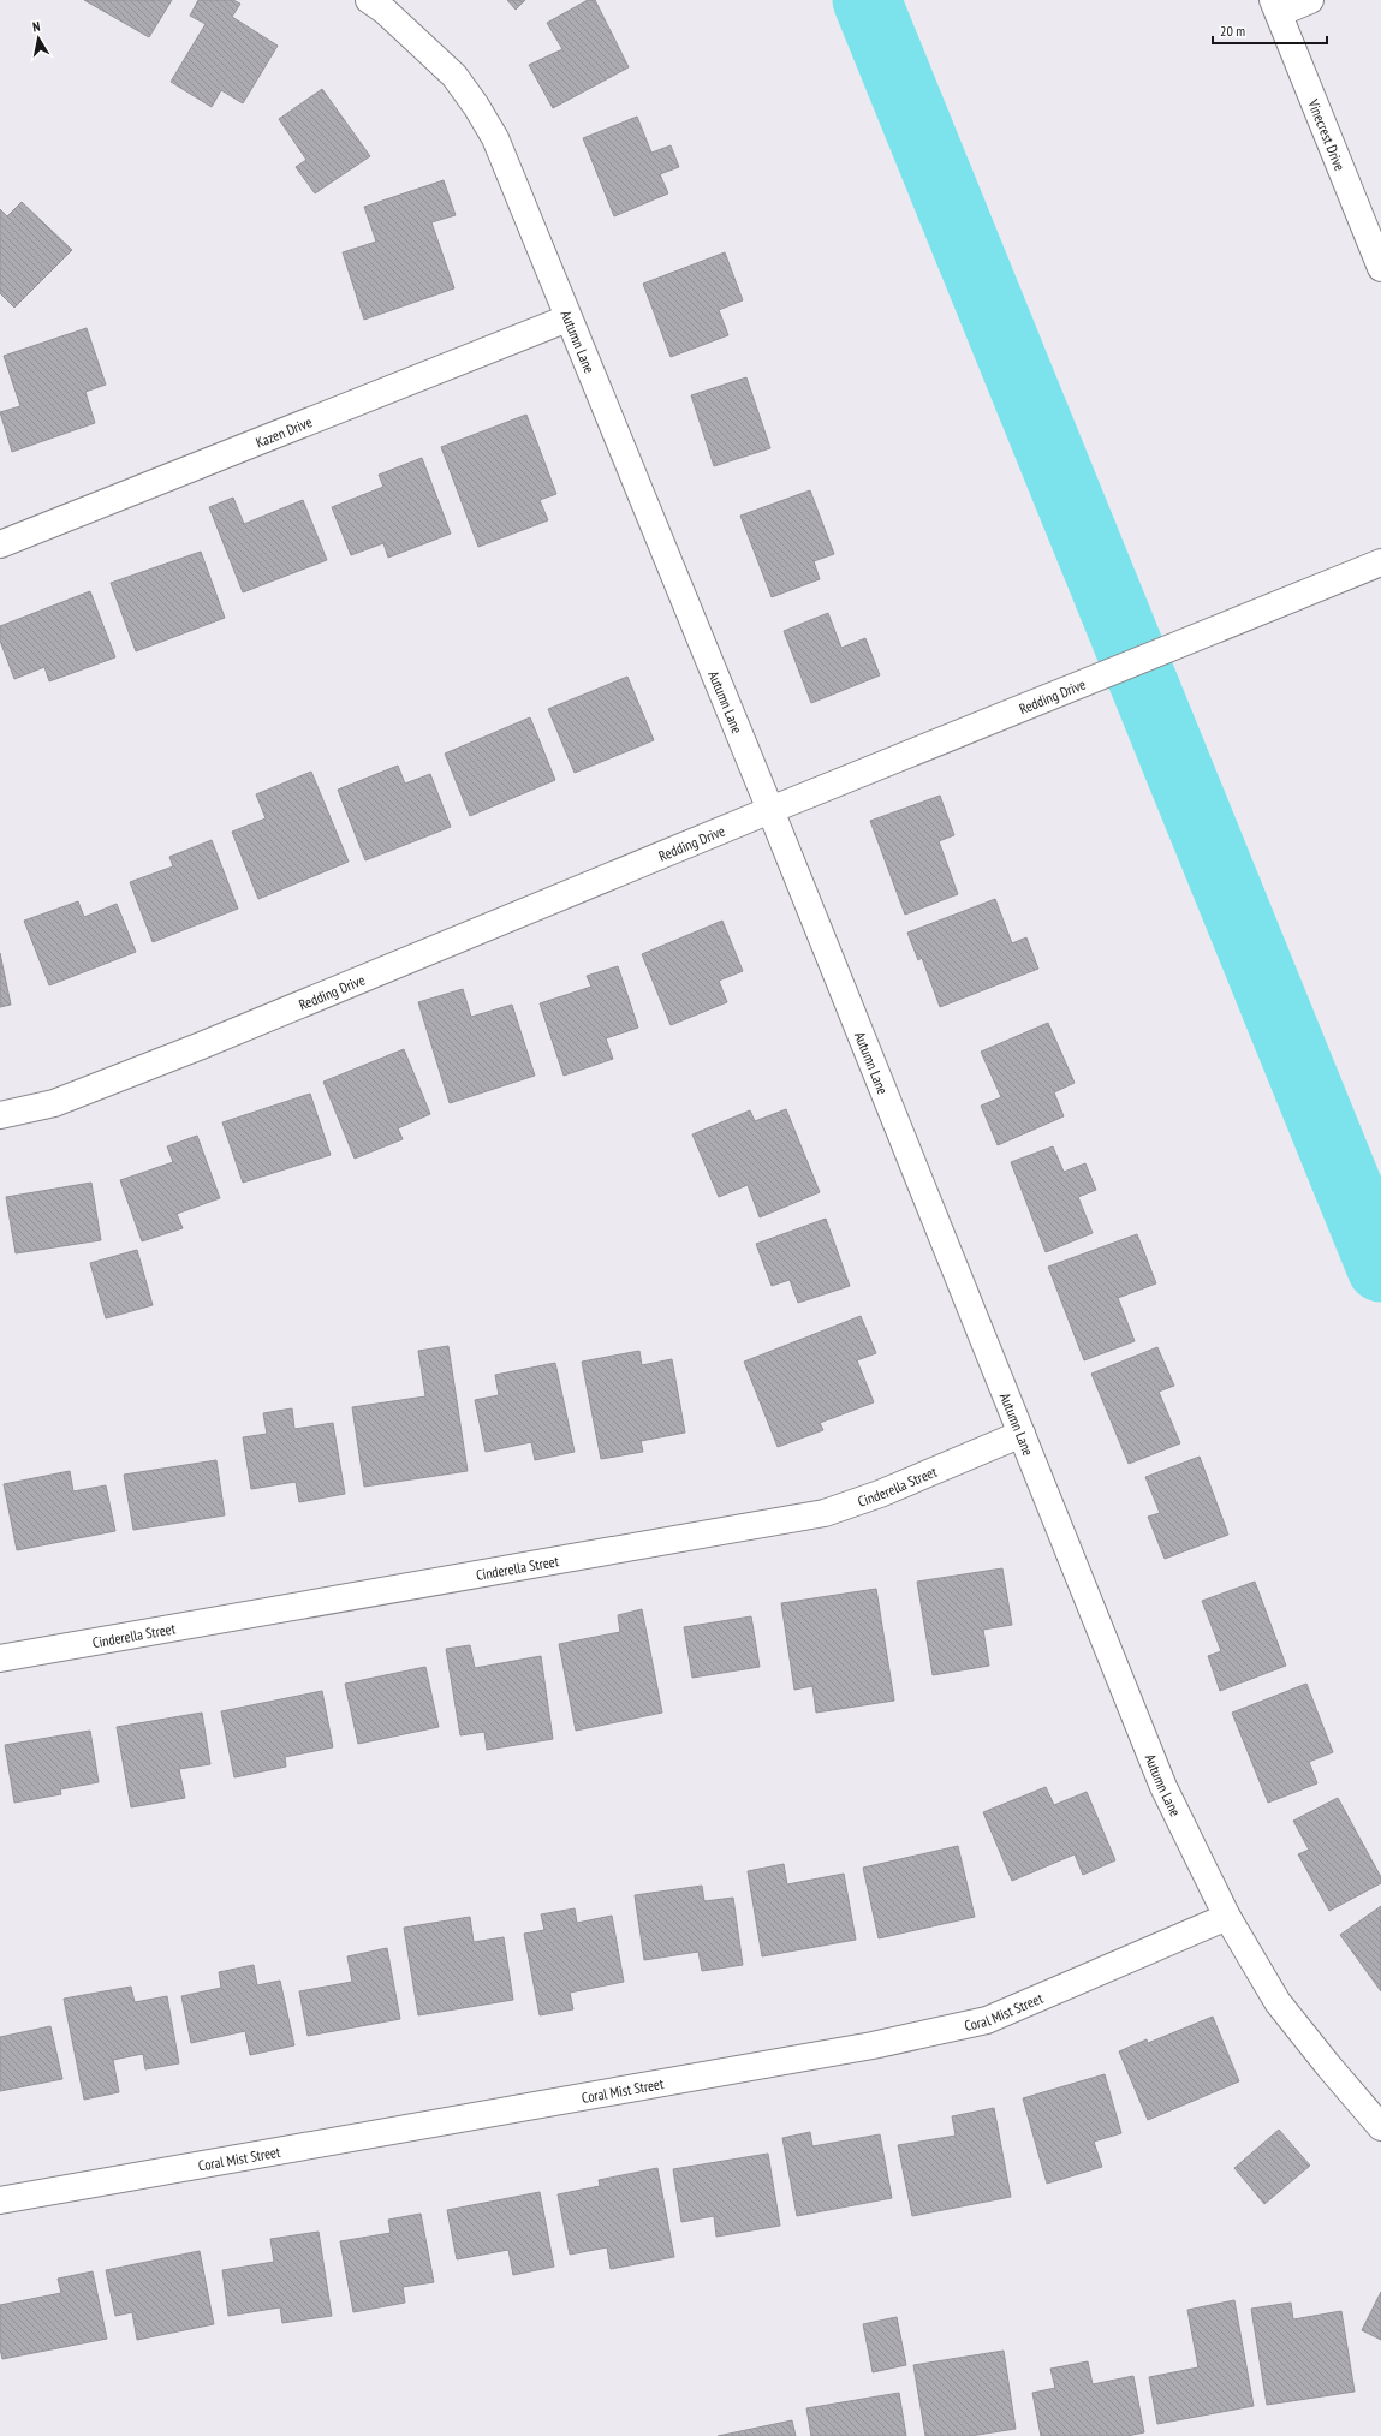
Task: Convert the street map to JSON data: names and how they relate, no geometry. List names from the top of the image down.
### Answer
{
  "streets": {
    "street": [
      "Vinecrest Drive",
      "Autumn Lane",
      "Kazen Drive",
      "Redding Drive",
      "Cinderella Street",
      "Coral Mist Street"
    ]
  },
  "crossings": [
    ["Autumn Lane", "Kazen Drive"],
    ["Autumn Lane", "Redding Drive"],
    ["Autumn Lane", "Cinderella Street"],
    ["Autumn Lane", "Coral Mist Street"]
  ],
  "scale_bar": "20 m",
  "north": "top"
}
